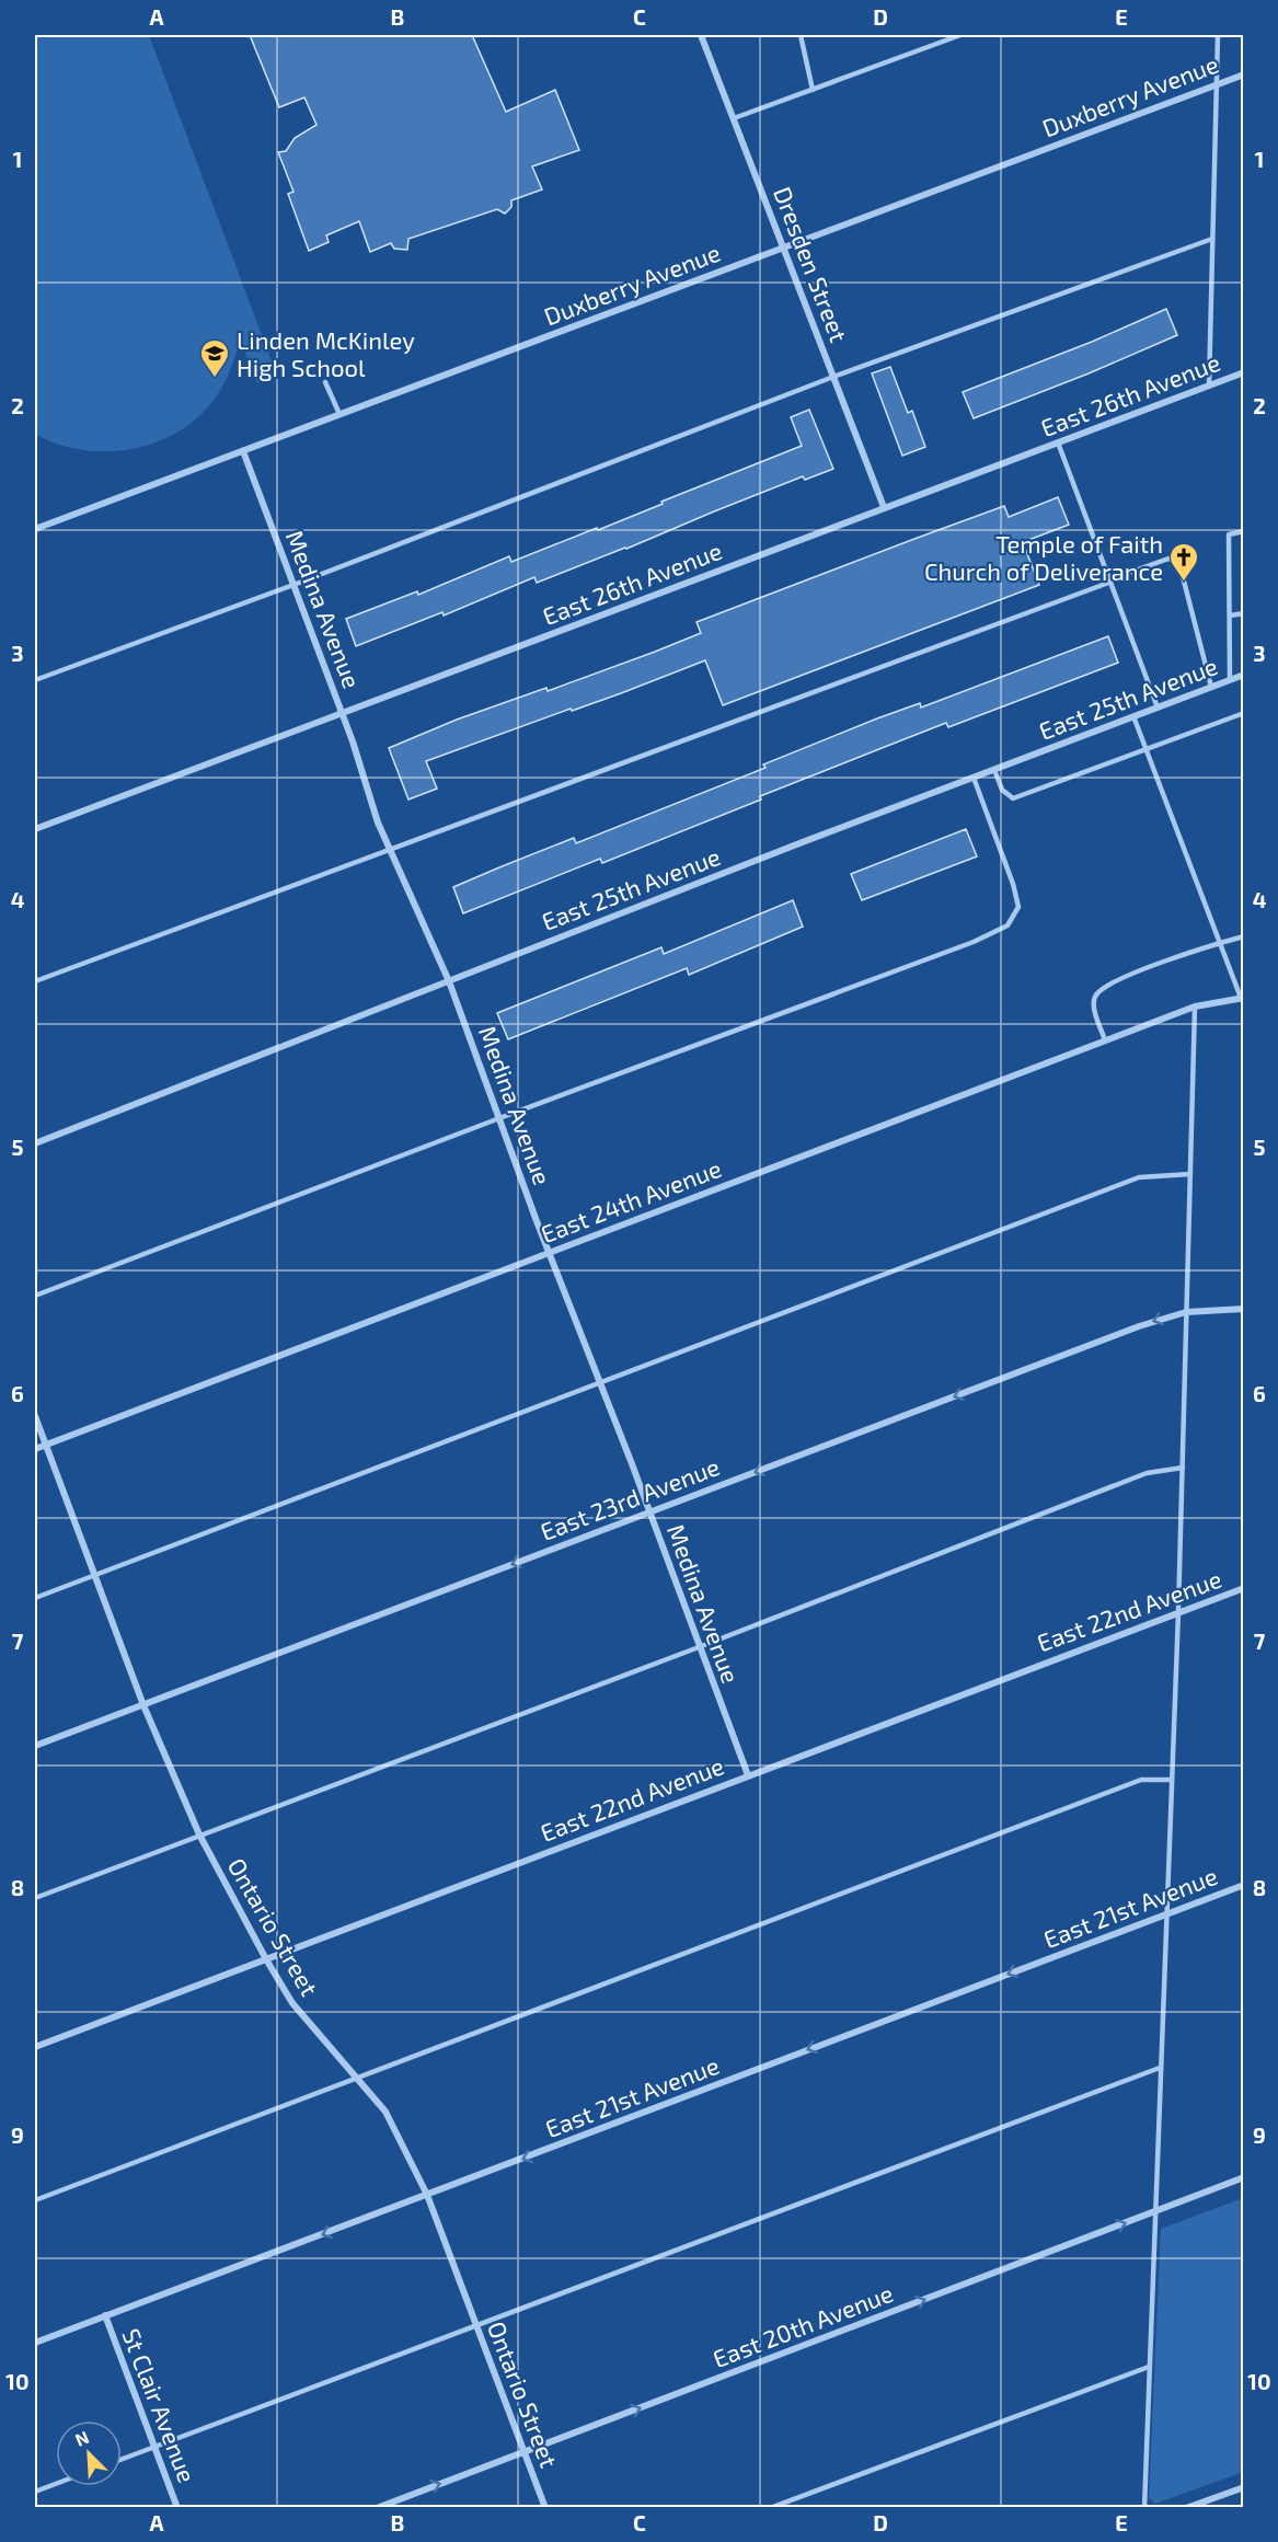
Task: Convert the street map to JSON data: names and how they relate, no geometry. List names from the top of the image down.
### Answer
{
  "streets": {
    "street": [
      "Duxberry Avenue",
      "Dresden Street",
      "East 26th Avenue",
      "Medina Avenue",
      "East 25th Avenue",
      "East 24th Avenue",
      "East 23rd Avenue",
      "East 22nd Avenue",
      "East 21st Avenue",
      "Ontario Street",
      "East 20th Avenue",
      "St Clair Avenue"
    ]
  },
  "crossings": [
    ["Duxberry Avenue", "Dresden Street"],
    ["Duxberry Avenue", "Medina Avenue"],
    ["Dresden Street", "East 26th Avenue"],
    ["East 26th Avenue", "Medina Avenue"],
    ["Medina Avenue", "East 25th Avenue"],
    ["Medina Avenue", "East 24th Avenue"],
    ["Medina Avenue", "East 23rd Avenue"],
    ["Medina Avenue", "East 22nd Avenue"],
    ["East 24th Avenue", "Ontario Street"],
    ["East 23rd Avenue", "Ontario Street"],
    ["East 22nd Avenue", "Ontario Street"],
    ["East 21st Avenue", "Ontario Street"],
    ["East 21st Avenue", "St Clair Avenue"],
    ["Ontario Street", "East 20th Avenue"]
  ],
  "one_way": ["East 23rd Avenue", "East 21st Avenue", "East 20th Avenue"],
  "places": {
    "school or university": ["Linden McKinley High School"],
    "church": ["Temple of Faith Church of Deliverance"]
  },
  "north": "top left",
  "grid": {
    "columns": [
      "A",
      "B",
      "C",
      "D",
      "E"
    ],
    "rows": [
      "1",
      "2",
      "3",
      "4",
      "5",
      "6",
      "7",
      "8",
      "9",
      "10"
    ]
  }
}
